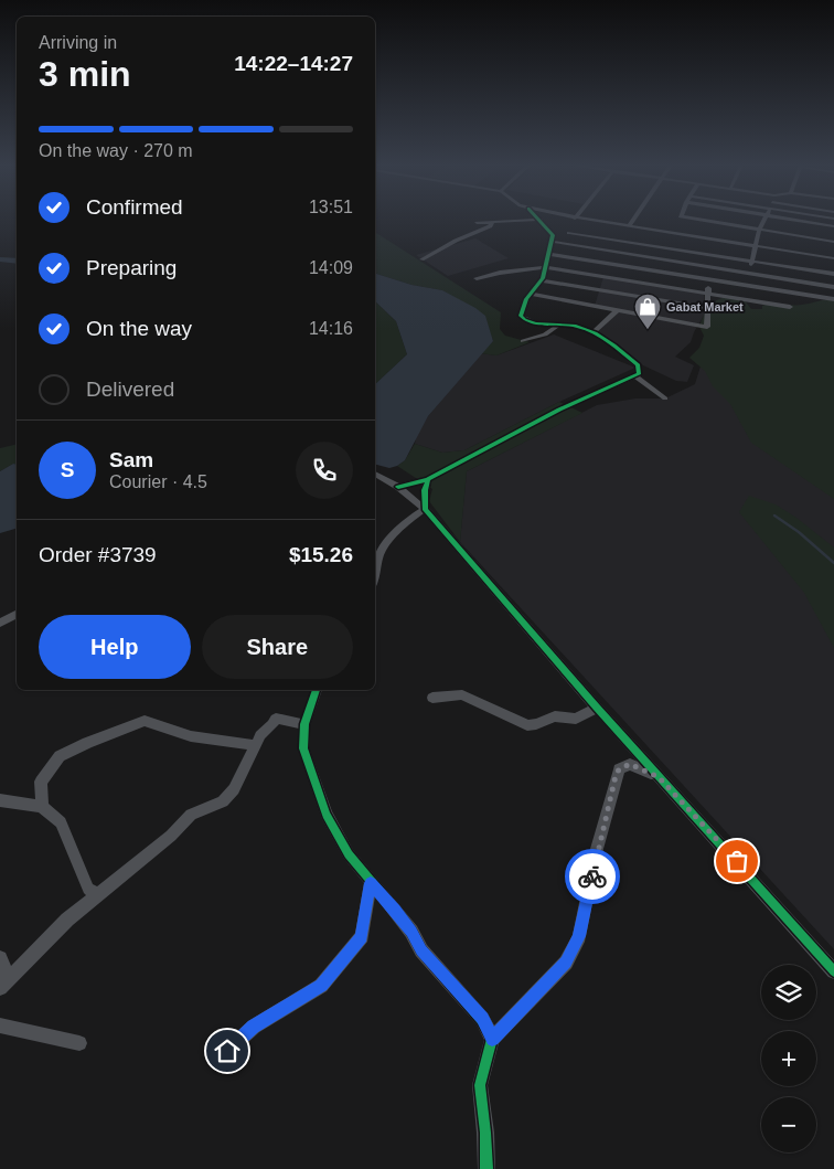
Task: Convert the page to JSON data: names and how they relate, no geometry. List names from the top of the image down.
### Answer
{
  "places": {
    "shop": ["Gabat Market"]
  },
  "page": {
    "heading": ["3 min", "Arriving in", "14:22–14:27"],
    "panel": [
      "Sam",
      "Courier · 4.5",
      "Order #3739",
      "$15.26"
    ],
    "bar": "On the way · 270 m",
    "list": [
      ["Confirmed", "13:51"],
      ["Preparing", "14:09"],
      ["On the way", "14:16"],
      "Delivered"
    ],
    "round": "S",
    "buttons": ["Help", "Share"],
    "map_buttons": ["+", "−"]
  }
}
